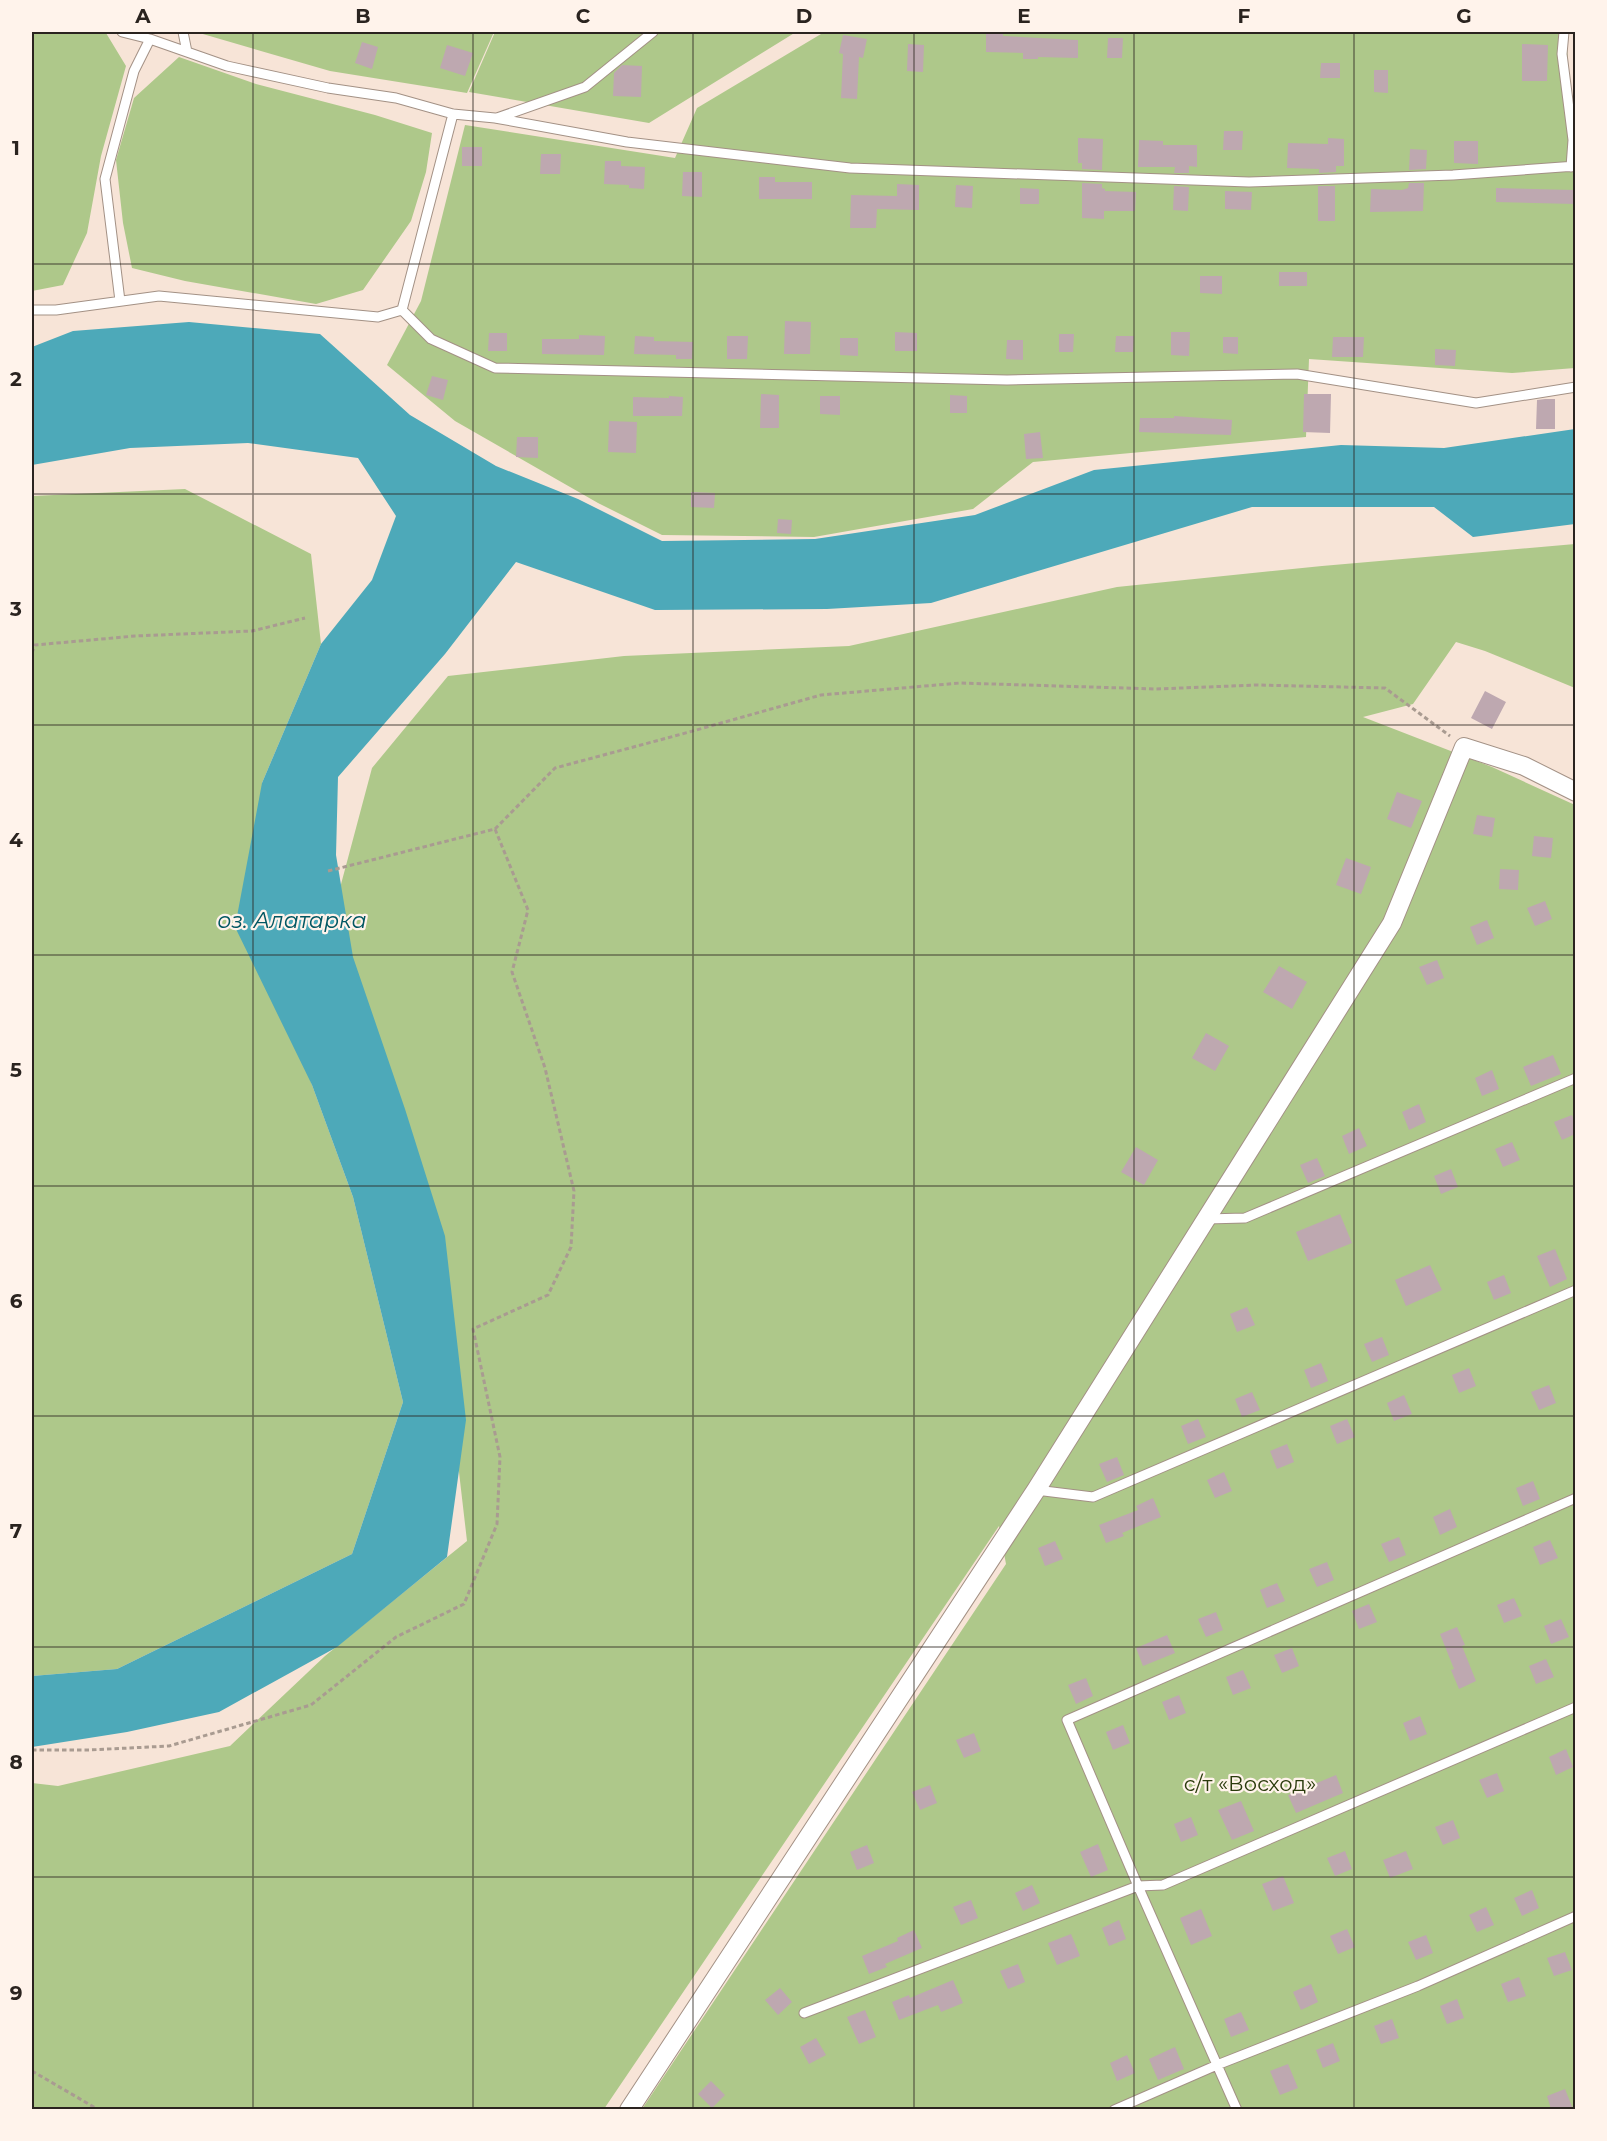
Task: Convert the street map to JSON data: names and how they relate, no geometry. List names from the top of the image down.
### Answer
{
  "water": ["оз. Алатарка"],
  "parks": ["с/т «Восход»"],
  "grid": {
    "columns": [
      "A",
      "B",
      "C",
      "D",
      "E",
      "F",
      "G"
    ],
    "rows": [
      "1",
      "2",
      "3",
      "4",
      "5",
      "6",
      "7",
      "8",
      "9"
    ]
  }
}
